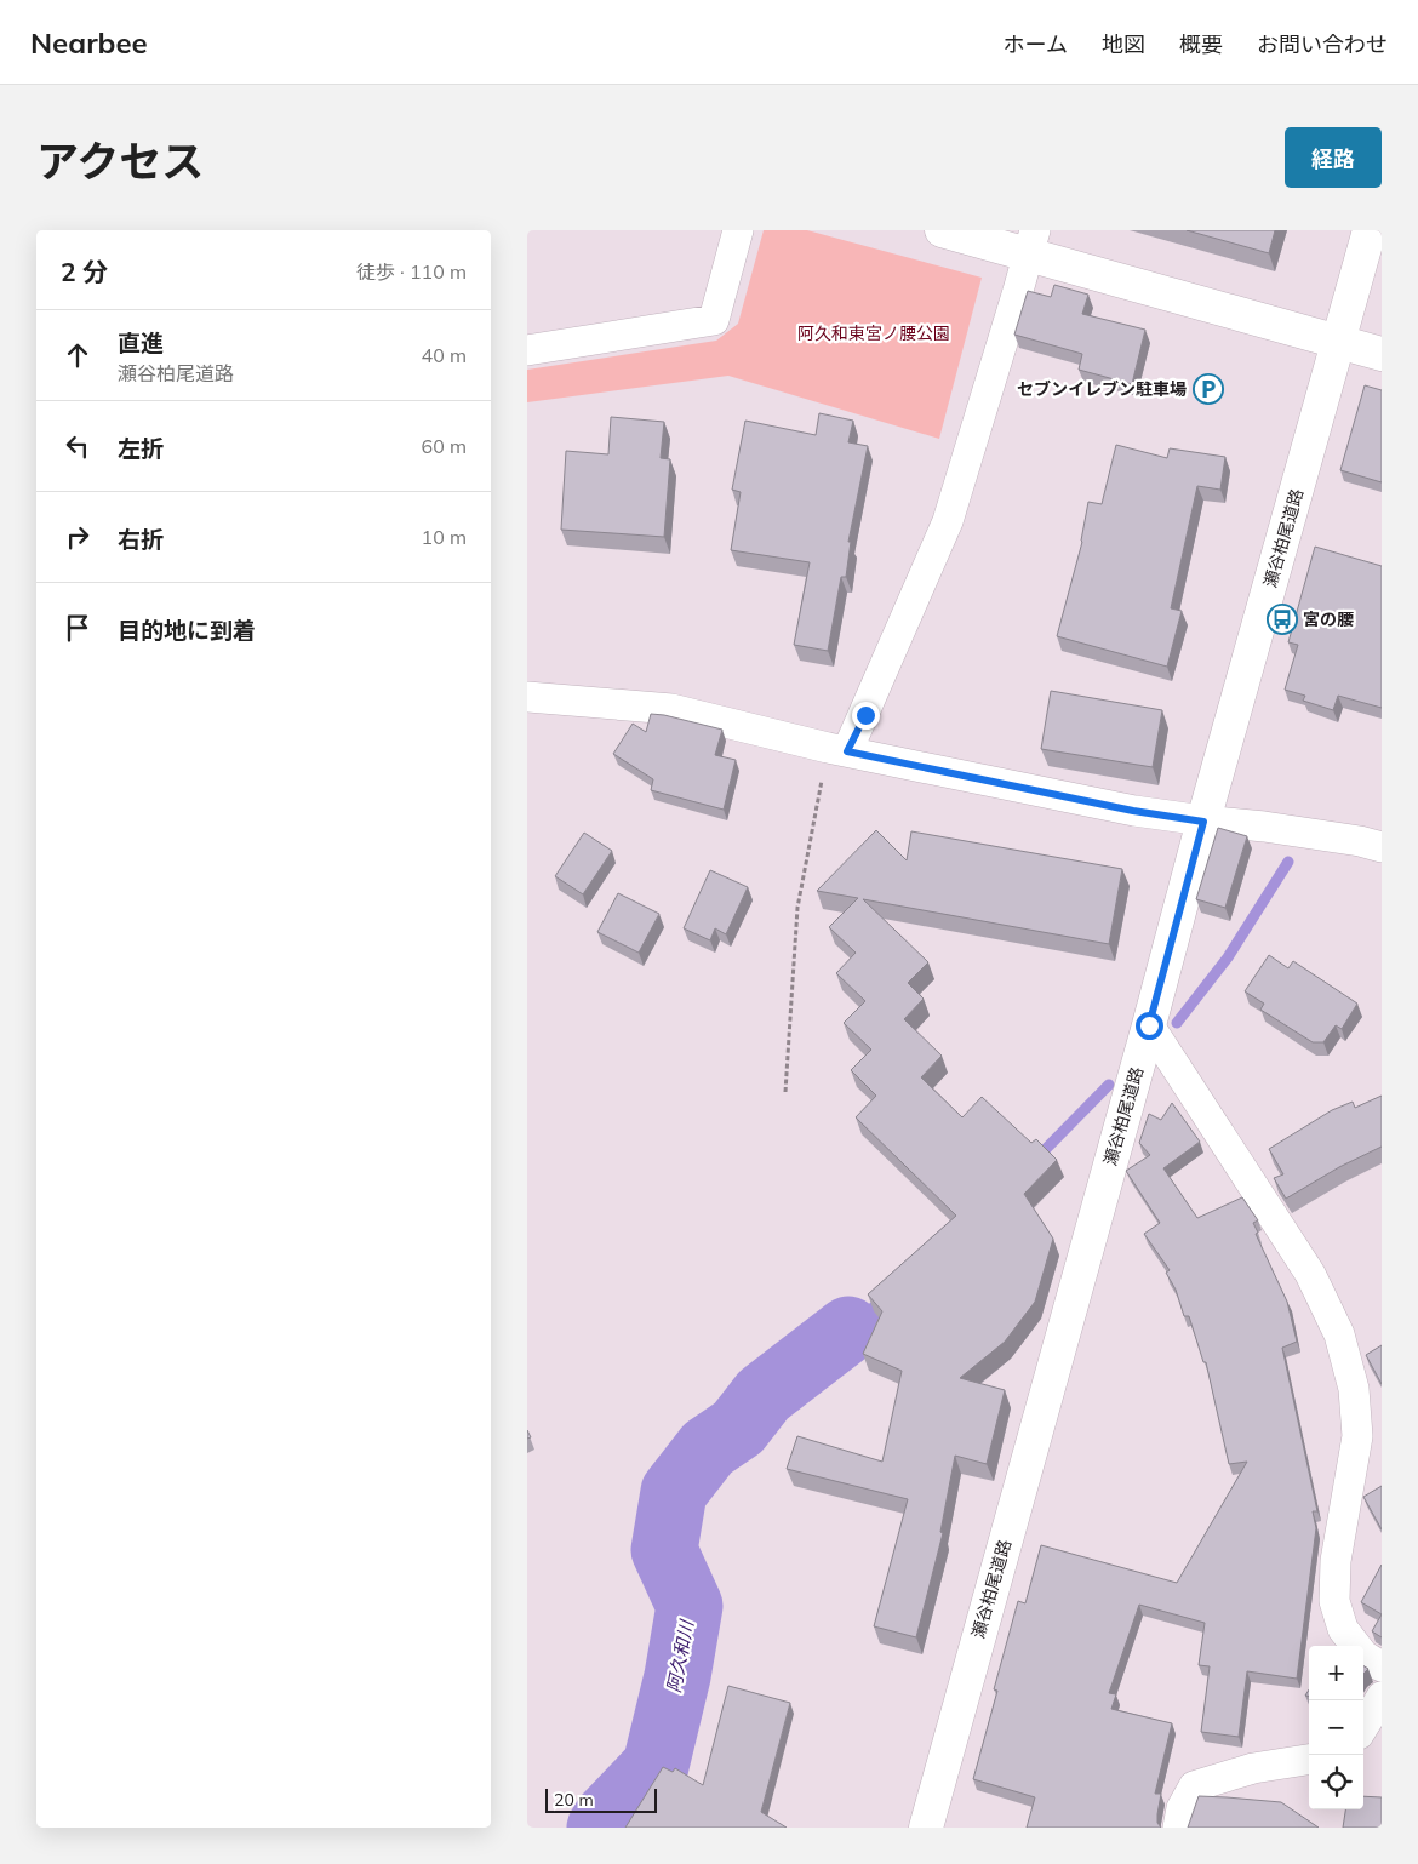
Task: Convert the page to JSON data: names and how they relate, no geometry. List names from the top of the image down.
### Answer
{
  "streets": {
    "main road": ["瀬谷柏尾道路"]
  },
  "water": ["阿久和川"],
  "parks": ["阿久和東宮ノ腰公園"],
  "places": {
    "parking": ["セブンイレブン駐車場"],
    "bus stop": ["宮の腰"]
  },
  "scale_bar": "20 m",
  "page": {
    "header": "Nearbee",
    "nav": [
      "ホーム",
      "地図",
      "概要",
      "お問い合わせ"
    ],
    "title": "アクセス",
    "buttons": "経路",
    "heading": ["2 分", "徒歩 · 110 m"],
    "list": [
      ["直進", "瀬谷柏尾道路", "40 m"],
      ["左折", "60 m"],
      ["右折", "10 m"],
      "目的地に到着"
    ],
    "map_buttons": ["+", "−"],
    "scale": "20 m"
  }
}
